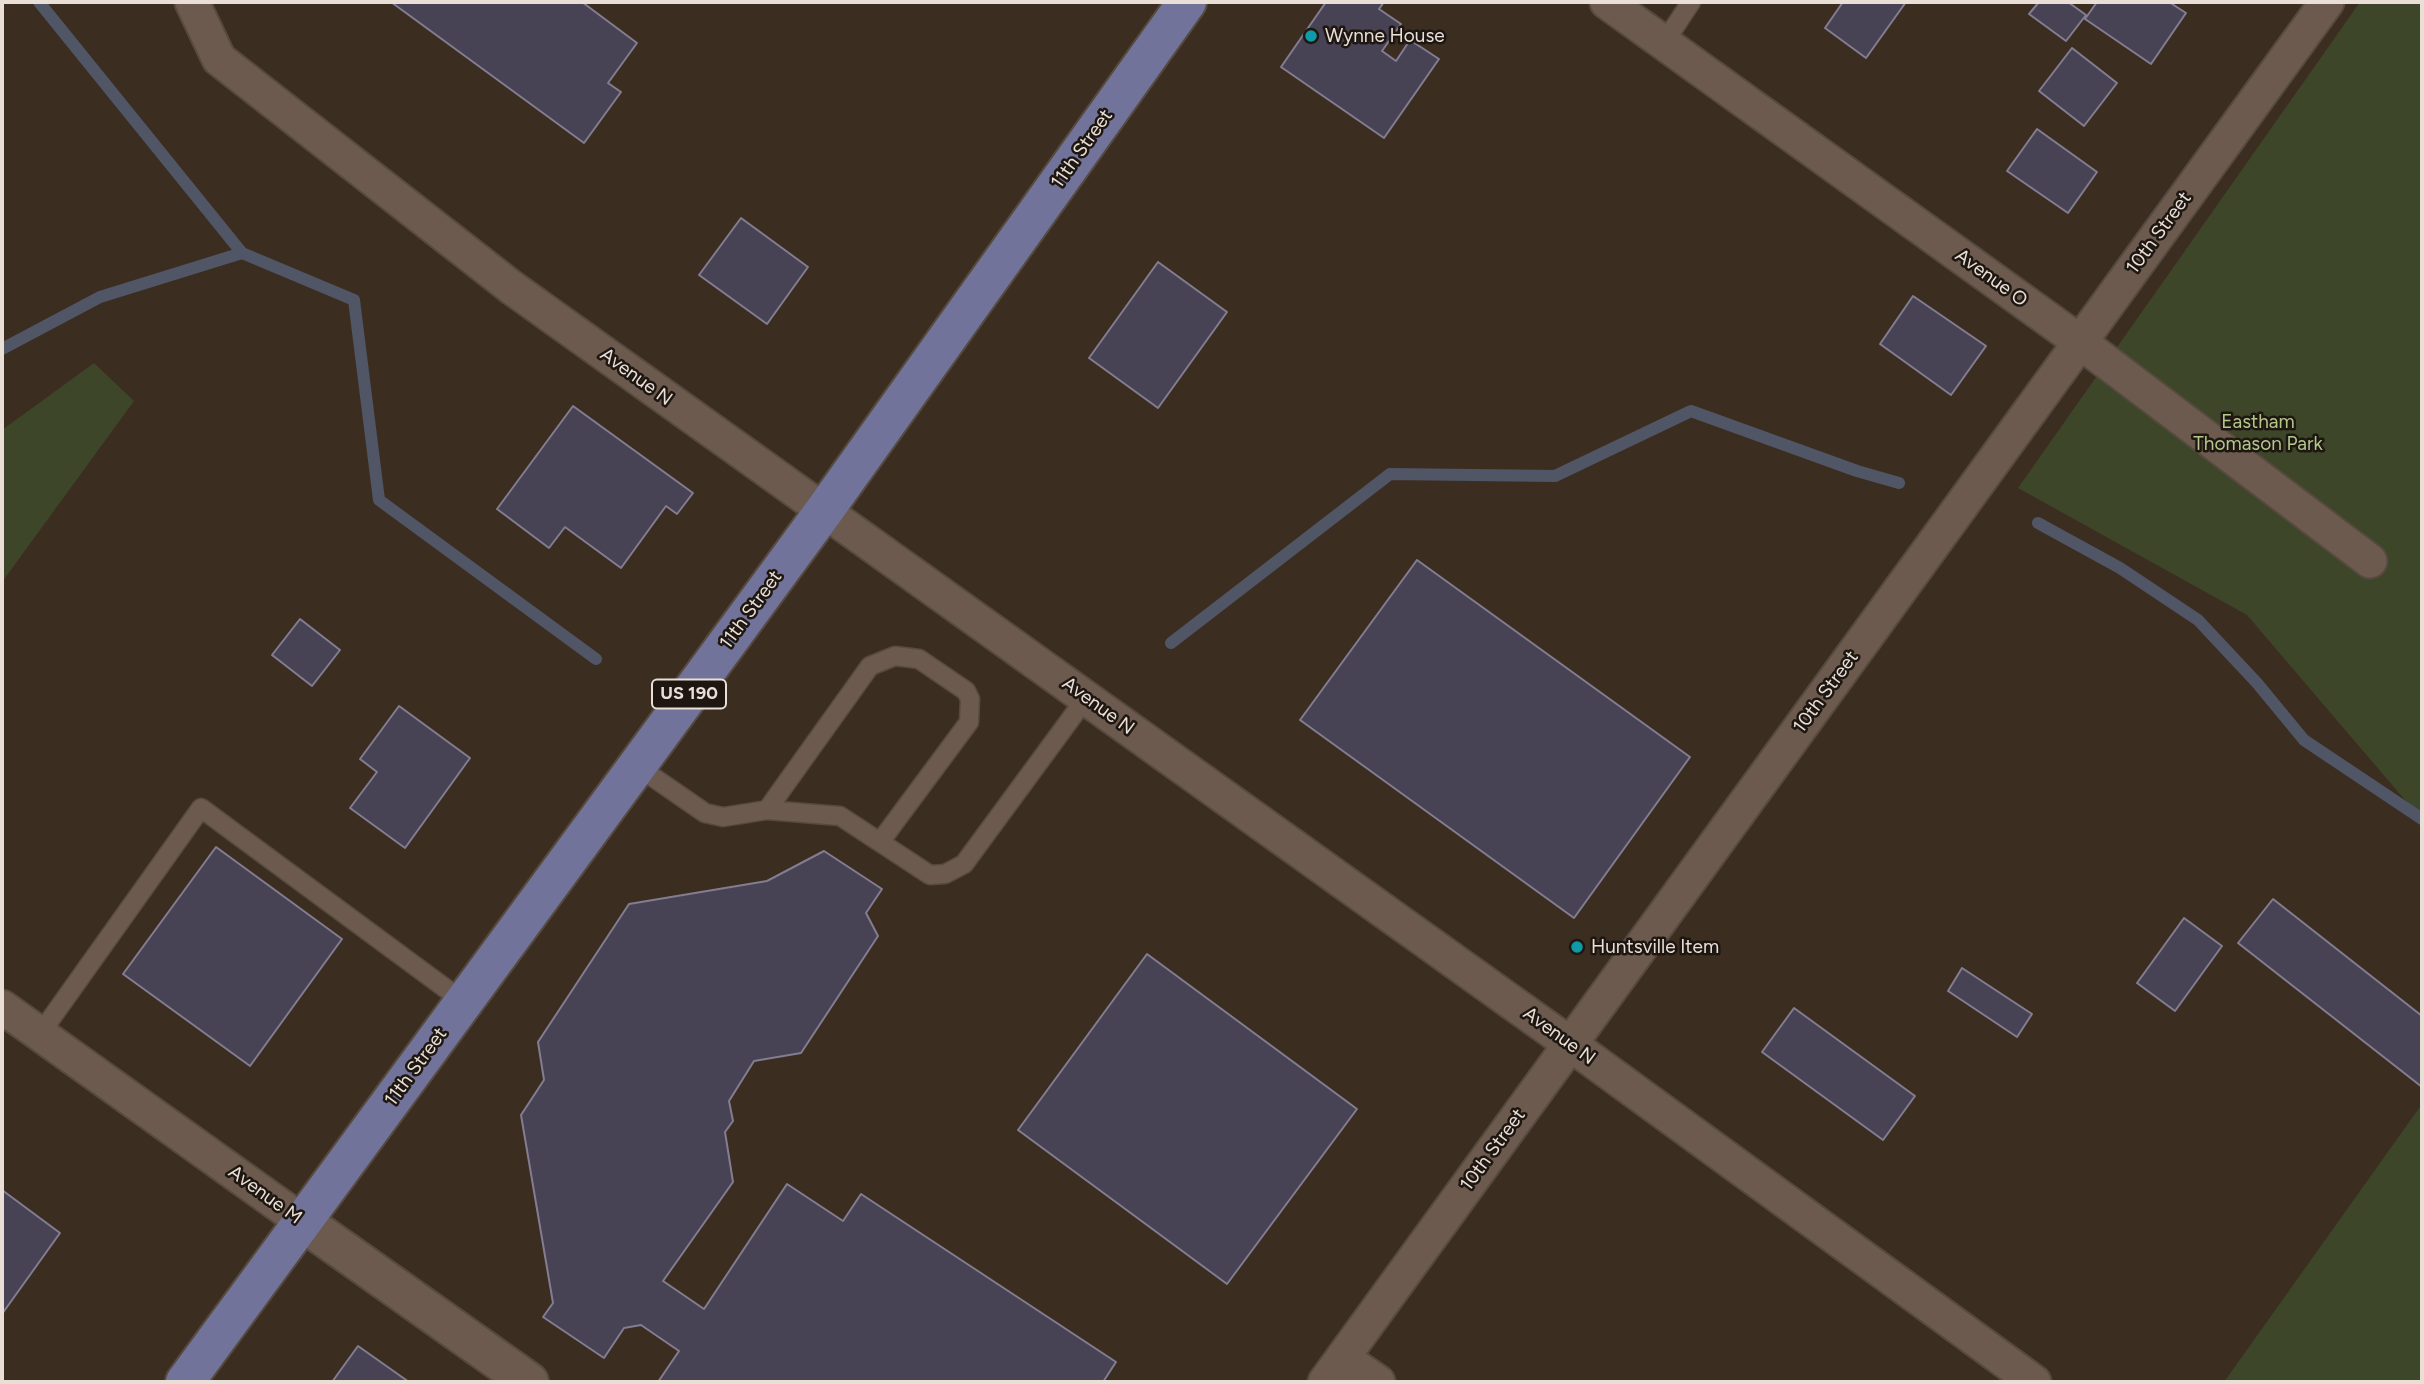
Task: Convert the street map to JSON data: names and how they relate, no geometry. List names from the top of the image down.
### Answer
{
  "streets": {
    "main road": ["11th Street", "US 190", "Avenue M"],
    "street": ["10th Street", "Avenue O", "Avenue N"]
  },
  "crossings": [
    ["11th Street", "Avenue N"],
    ["11th Street", "Avenue M"],
    ["10th Street", "Avenue O"],
    ["10th Street", "Avenue N"]
  ],
  "parks": ["Eastham Thomason Park"],
  "places": ["Wynne House", "Huntsville Item"]
}
